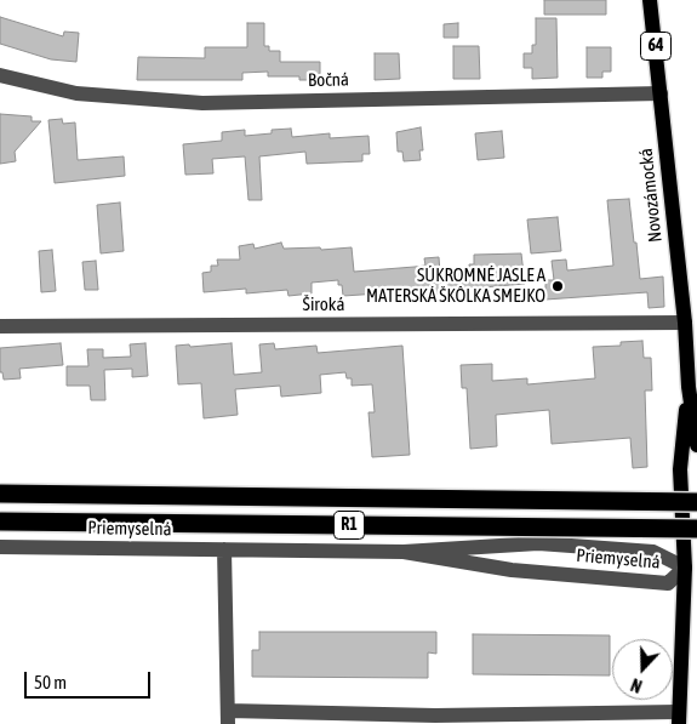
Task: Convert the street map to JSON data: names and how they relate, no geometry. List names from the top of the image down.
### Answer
{
  "streets": {
    "highway": ["R1"],
    "main road": ["64", "Novozámocká"],
    "street": ["Bočná", "Široká", "Priemyselná"]
  },
  "crossings": [
    ["Bočná", "Novozámocká"],
    ["Novozámocká", "Široká"],
    ["Novozámocká", "Priemyselná"]
  ],
  "places": ["SÚKROMNÉ JASLE A MATERSKÁ ŠKÔLKA SMEJKO"],
  "scale_bar": "50 m",
  "north": "bottom"
}
